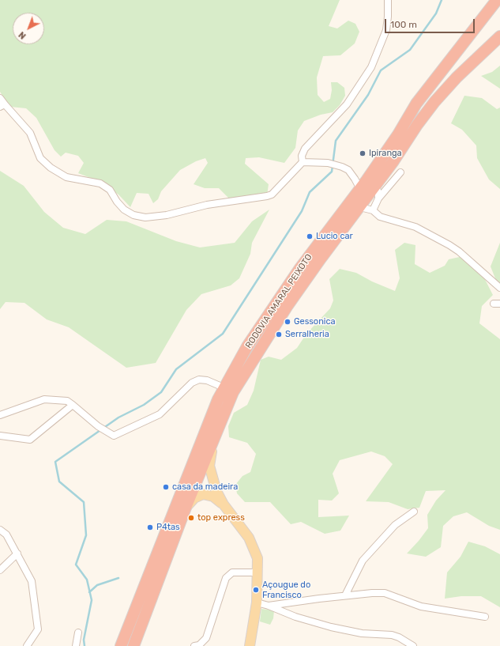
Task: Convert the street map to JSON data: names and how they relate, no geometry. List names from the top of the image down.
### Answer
{
  "streets": {
    "highway": ["RODOVIA AMARAL PEIXOTO"]
  },
  "places": [
    "Ipiranga",
    "Lucio car",
    "Gessonica",
    "Serralheria",
    "casa da madeira",
    "top express",
    "P4tas",
    "Açougue do Francisco"
  ],
  "scale_bar": "100 m",
  "north": "bottom left"
}
